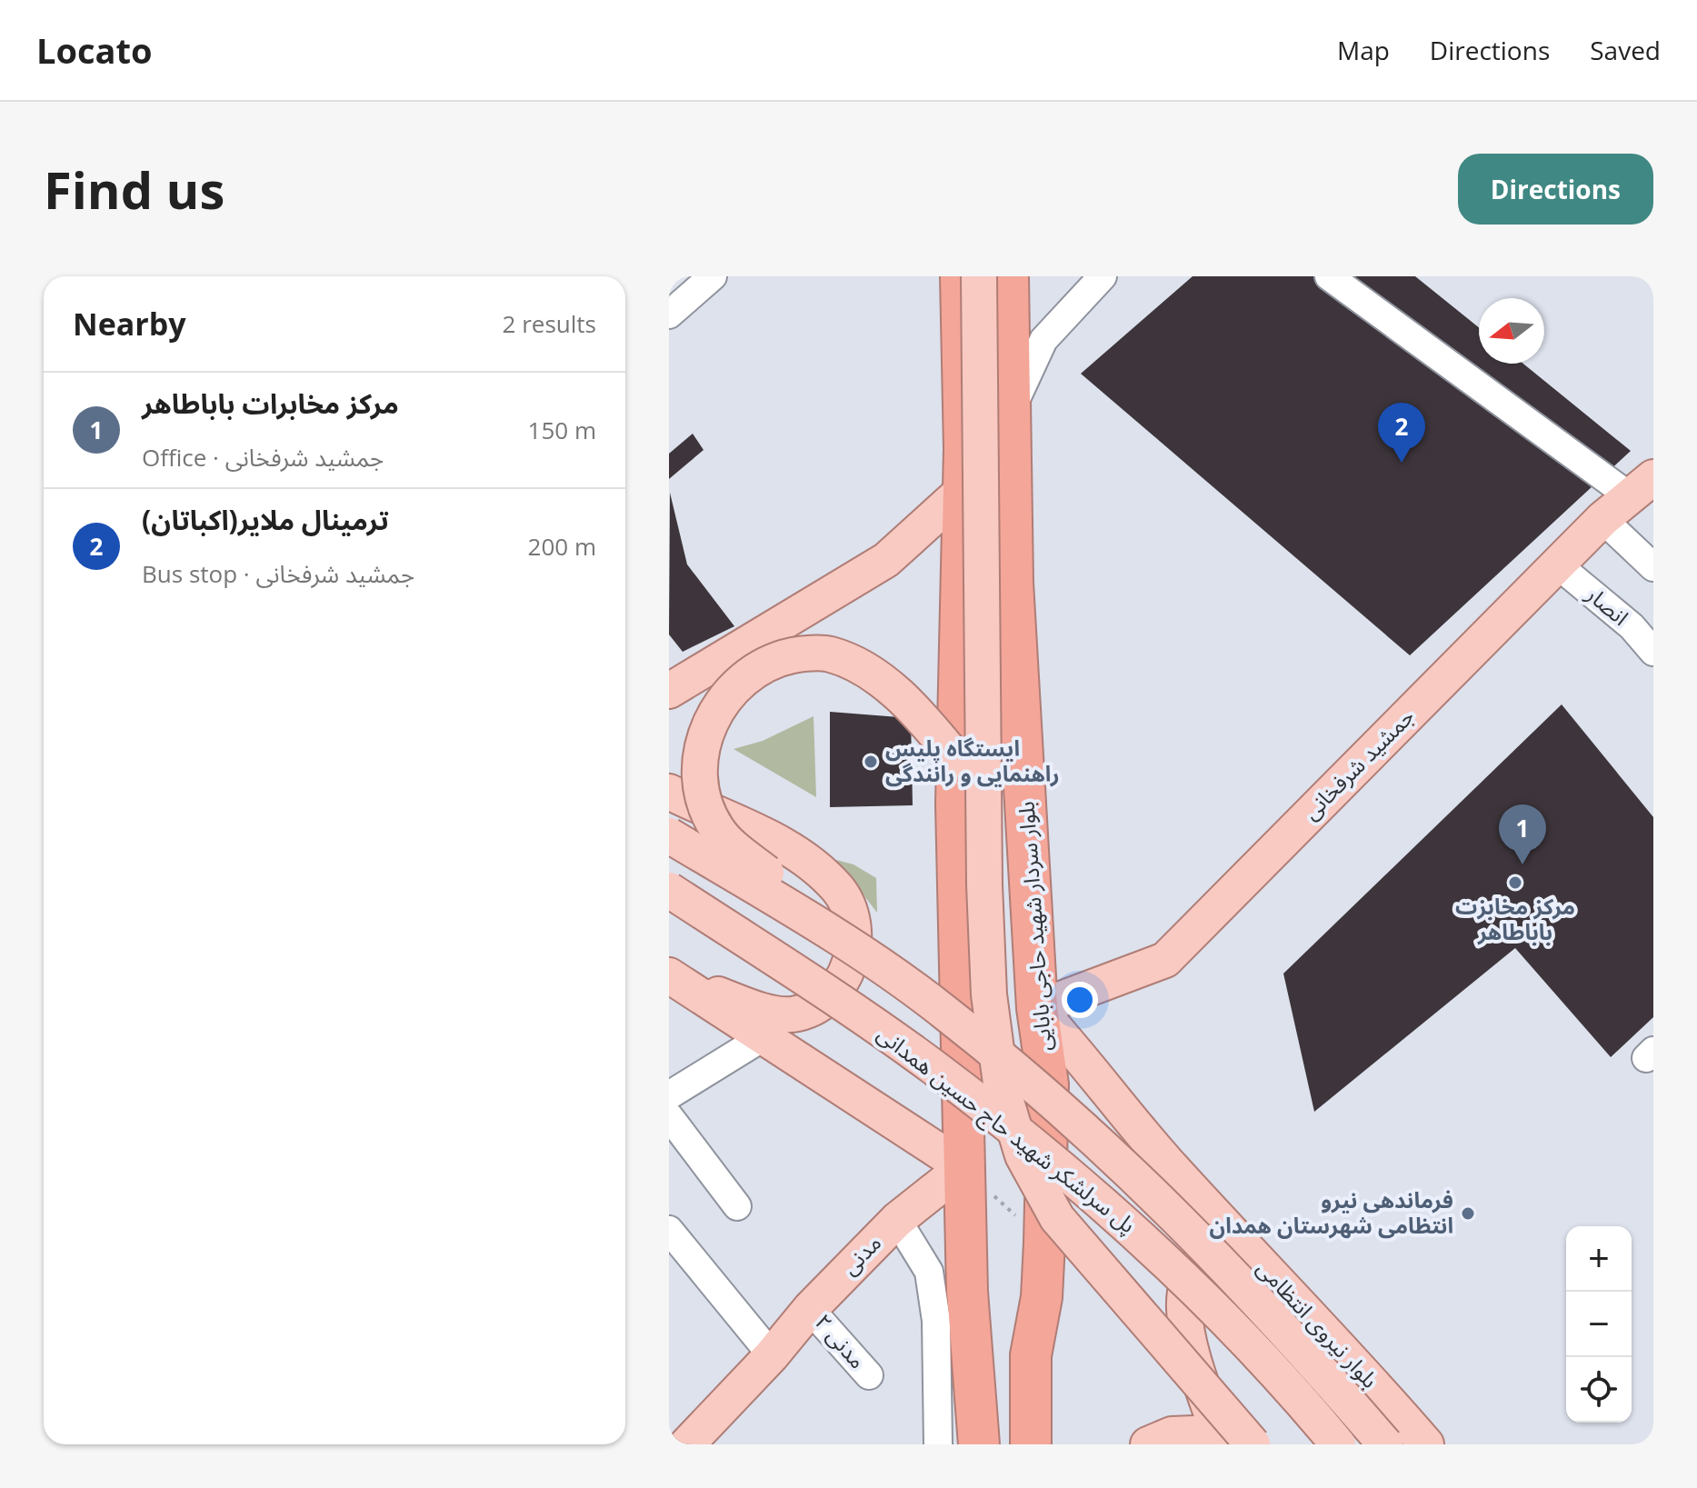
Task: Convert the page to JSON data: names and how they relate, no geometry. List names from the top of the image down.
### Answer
{
  "streets": {
    "highway": ["بلوار سردار شهید حاجی بابایی"],
    "main road": [
      "جمشید شرفخانی",
      "پل سرلشکر شهید حاج حسین همدانی",
      "مدنی",
      "بلوار نیروی انتظامی"
    ],
    "street": ["انصار", "مدنی ۲"]
  },
  "crossings": [
    ["انصار", "جمشید شرفخانی"],
    ["جمشید شرفخانی", "بلوار سردار شهید حاجی بابایی"],
    ["جمشید شرفخانی", "بلوار نیروی انتظامی"],
    ["بلوار سردار شهید حاجی بابایی", "بلوار نیروی انتظامی"],
    ["مدنی", "مدنی ۲"]
  ],
  "places": ["ایستگاه پلیس راهنمایی و رانندگی", "مرکز مخابزت باباطاهر", "فرماندهی نیرو انتظامی شهرستان همدان"],
  "north": "left",
  "page": {
    "header": "Locato",
    "nav": ["Map", "Directions", "Saved"],
    "buttons": "Directions",
    "title": "Find us",
    "heading": ["Nearby", "2 results"],
    "list": [
      {
        "mark": "1",
        "name": "مرکز مخابرات باباطاهر",
        "note": "Office · جمشید شرفخانی",
        "value": "150 m"
      },
      {
        "mark": "2",
        "name": "ترمینال ملایر(اکباتان)",
        "note": "Bus stop · جمشید شرفخانی",
        "value": "200 m"
      }
    ],
    "pins": ["2", "1"],
    "map_buttons": ["+", "−"]
  }
}
